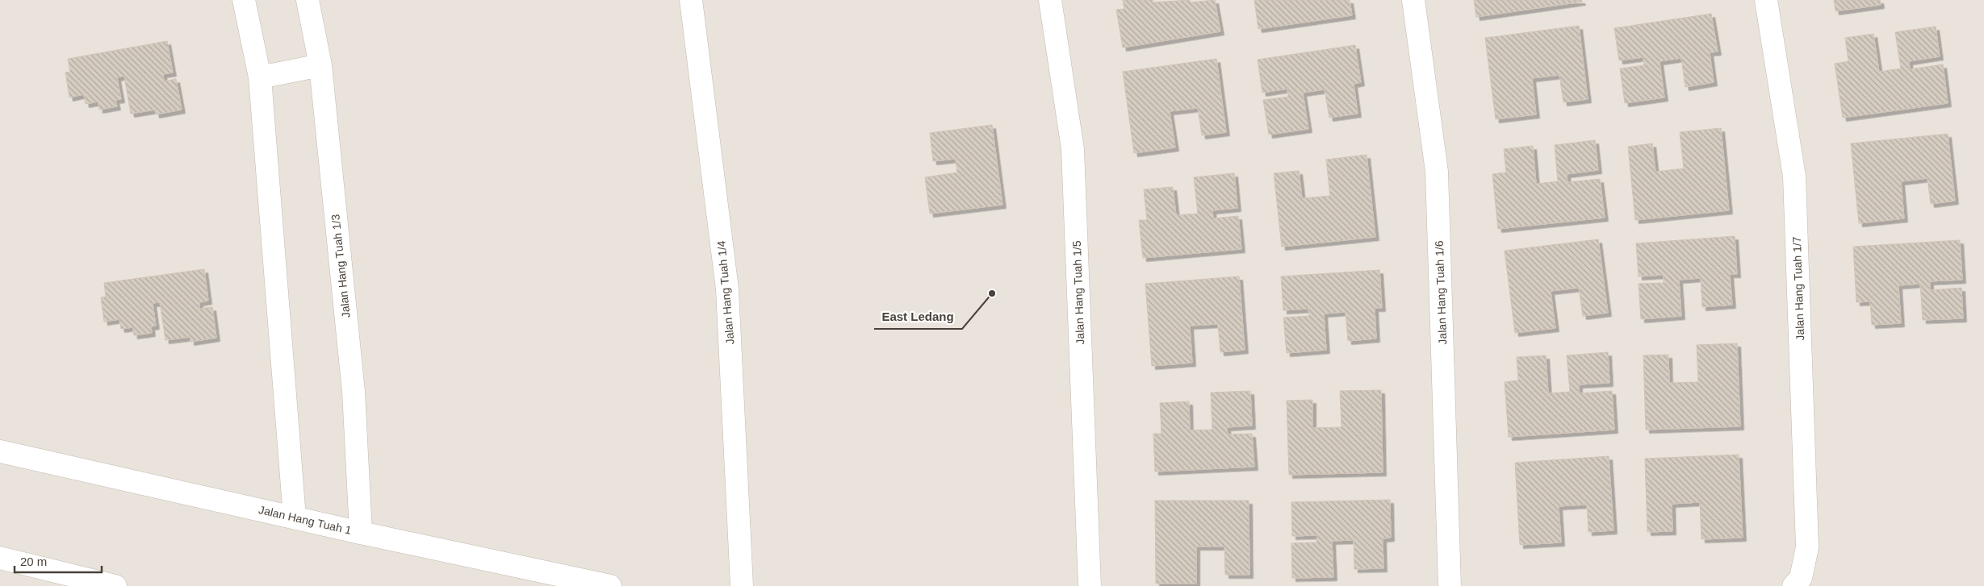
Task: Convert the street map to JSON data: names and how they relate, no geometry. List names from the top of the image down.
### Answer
{
  "streets": {
    "street": [
      "Jalan Hang Tuah 1/3",
      "Jalan Hang Tuah 1/7",
      "Jalan Hang Tuah 1/4",
      "Jalan Hang Tuah 1/5",
      "Jalan Hang Tuah 1/6",
      "Jalan Hang Tuah 1"
    ]
  },
  "crossings": [
    ["Jalan Hang Tuah 1/3", "Jalan Hang Tuah 1"]
  ],
  "places": ["East Ledang"],
  "scale_bar": "20 m"
}
